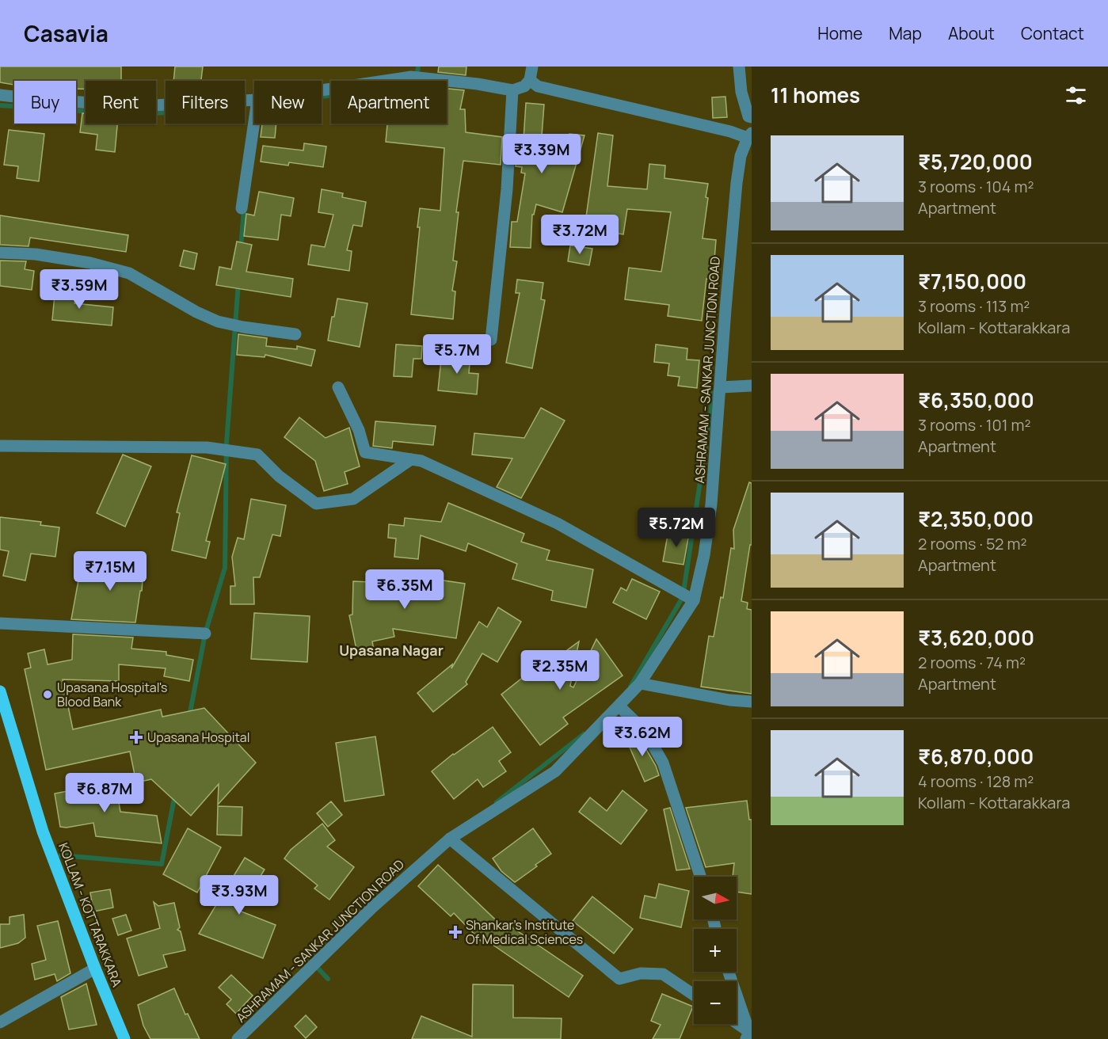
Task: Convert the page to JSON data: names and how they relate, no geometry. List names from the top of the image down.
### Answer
{
  "streets": {
    "main road": ["KOLLAM - KOTTARAKKARA"],
    "street": ["ASHRAMAM - SANKAR JUNCTION ROAD"]
  },
  "districts": ["Upasana Nagar"],
  "places": {
    "other": ["Upasana Hospital's Blood Bank"],
    "health": ["Upasana Hospital", "Shankar's Institute Of Medical Sciences"]
  },
  "north": "right",
  "page": {
    "header": "Casavia",
    "nav": [
      "Home",
      "Map",
      "About",
      "Contact"
    ],
    "heading": "11 homes",
    "chip": [
      "Buy",
      "Rent",
      "Filters",
      "New",
      "Apartment"
    ],
    "list": [
      {
        "name": "₹5,720,000",
        "note": "3 rooms · 104 m² · Apartment"
      },
      {
        "name": "₹7,150,000",
        "note": "3 rooms · 113 m² · Kollam - Kottarakkara"
      },
      {
        "name": "₹6,350,000",
        "note": "3 rooms · 101 m² · Apartment"
      },
      {
        "name": "₹2,350,000",
        "note": "2 rooms · 52 m² · Apartment"
      },
      {
        "name": "₹3,620,000",
        "note": "2 rooms · 74 m² · Apartment"
      },
      {
        "name": "₹6,870,000",
        "note": "4 rooms · 128 m² · Kollam - Kottarakkara"
      }
    ],
    "price": [
      "₹3.39M",
      "₹3.72M",
      "₹3.59M",
      "₹5.7M",
      "₹5.72M",
      "₹7.15M",
      "₹6.35M",
      "₹2.35M",
      "₹3.62M",
      "₹6.87M",
      "₹3.93M"
    ],
    "map_buttons": ["+", "−"]
  }
}
